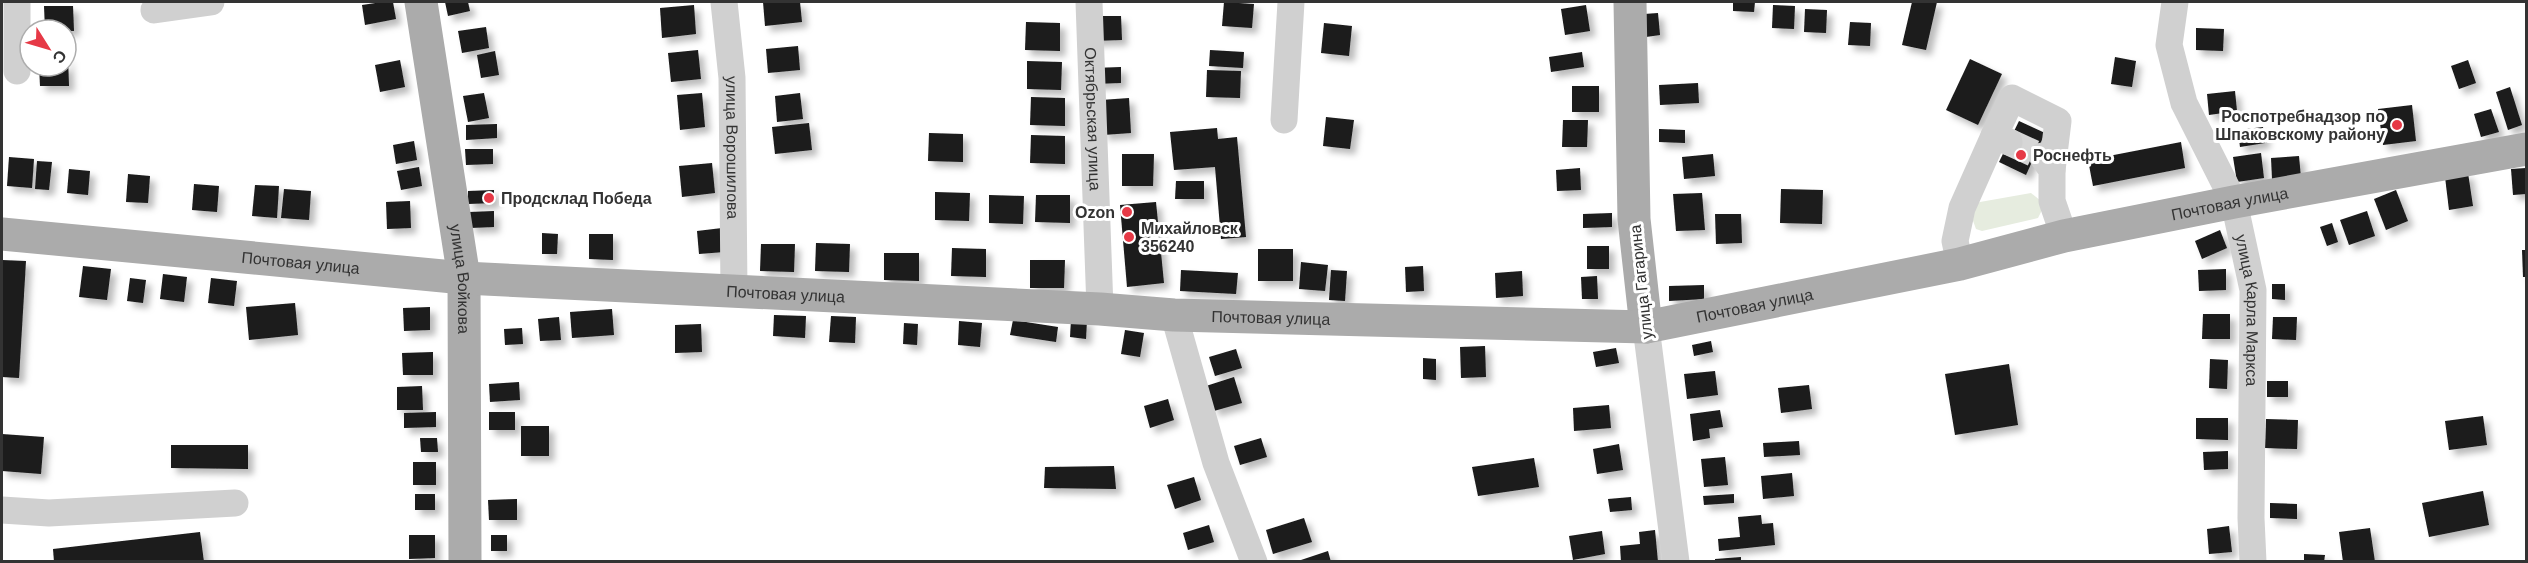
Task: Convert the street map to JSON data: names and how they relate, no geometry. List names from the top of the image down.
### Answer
{
  "streets": {
    "main road": ["Почтовая улица", "улица Войкова", "улица Гагарина"],
    "street": ["Октябрьская улица", "улица Ворошилова", "улица Карла Маркса"]
  },
  "crossings": [
    ["Октябрьская улица", "Почтовая улица"],
    ["улица Ворошилова", "Почтовая улица"],
    ["Почтовая улица", "улица Войкова"],
    ["Почтовая улица", "улица Гагарина"],
    ["Почтовая улица", "улица Карла Маркса"]
  ],
  "places": [
    "Роспотребнадзор по Шпаковскому району",
    "Роснефть",
    "Продсклад Победа",
    "Ozon",
    "Михайловск 356240"
  ],
  "north": "bottom right"
}
